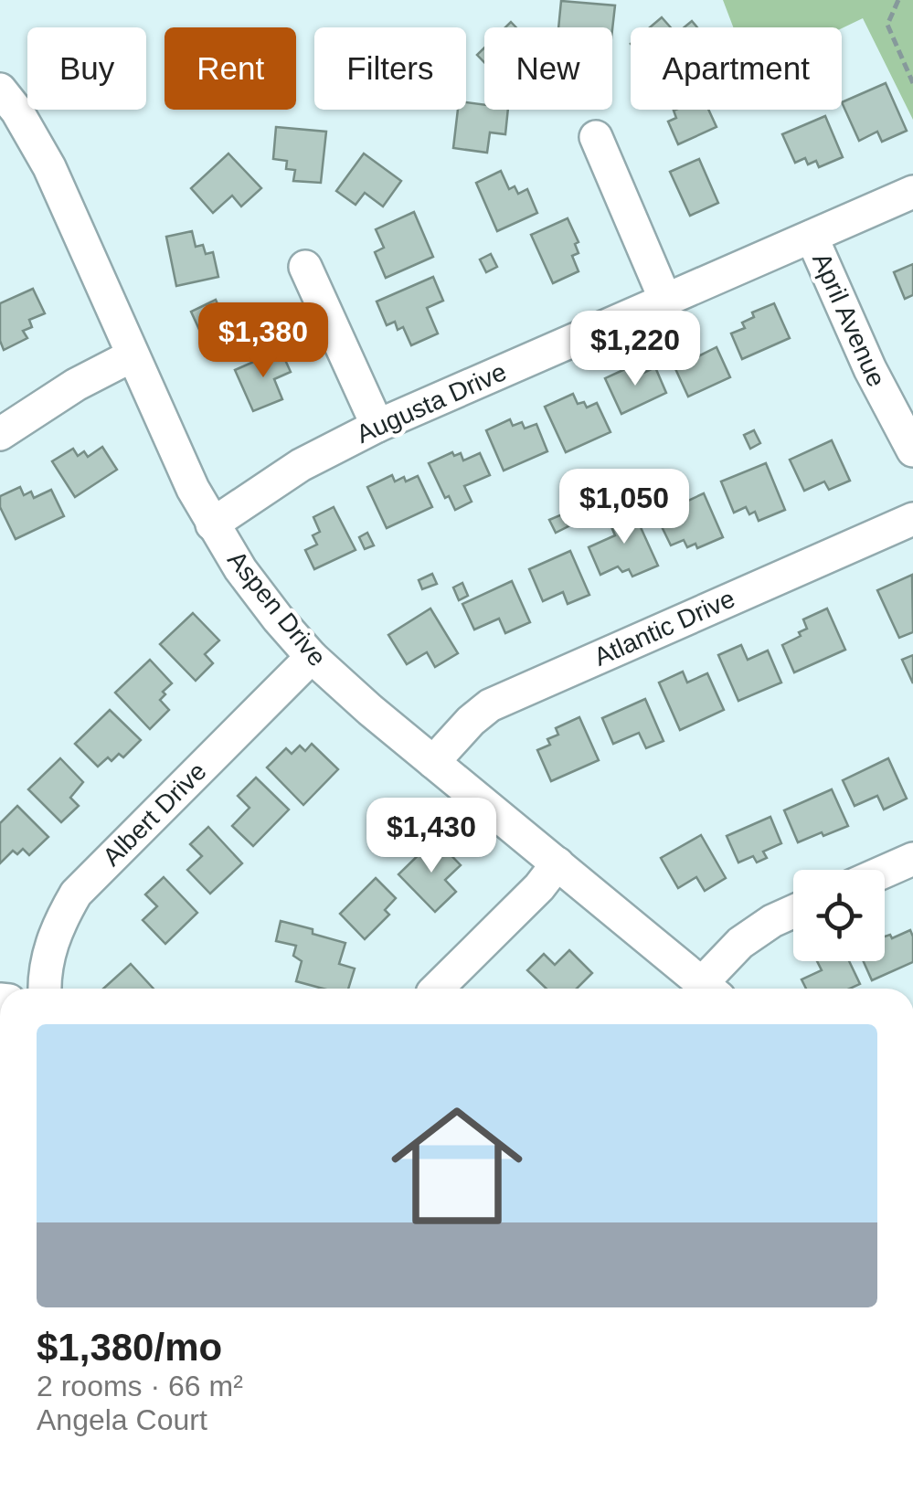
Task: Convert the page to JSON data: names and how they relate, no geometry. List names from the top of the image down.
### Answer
{
  "streets": {
    "street": [
      "April Avenue",
      "Augusta Drive",
      "Aspen Drive",
      "Atlantic Drive",
      "Albert Drive"
    ]
  },
  "crossings": [
    ["April Avenue", "Augusta Drive"],
    ["Augusta Drive", "Aspen Drive"],
    ["Aspen Drive", "Atlantic Drive"],
    ["Aspen Drive", "Albert Drive"]
  ],
  "page": {
    "chip": [
      "Buy",
      "Rent",
      "Filters",
      "New",
      "Apartment"
    ],
    "price": [
      "$1,380",
      "$1,220",
      "$1,050",
      "$1,430"
    ],
    "list": [
      {
        "name": "$1,380/mo",
        "note": "2 rooms · 66 m² · Angela Court"
      }
    ]
  }
}
